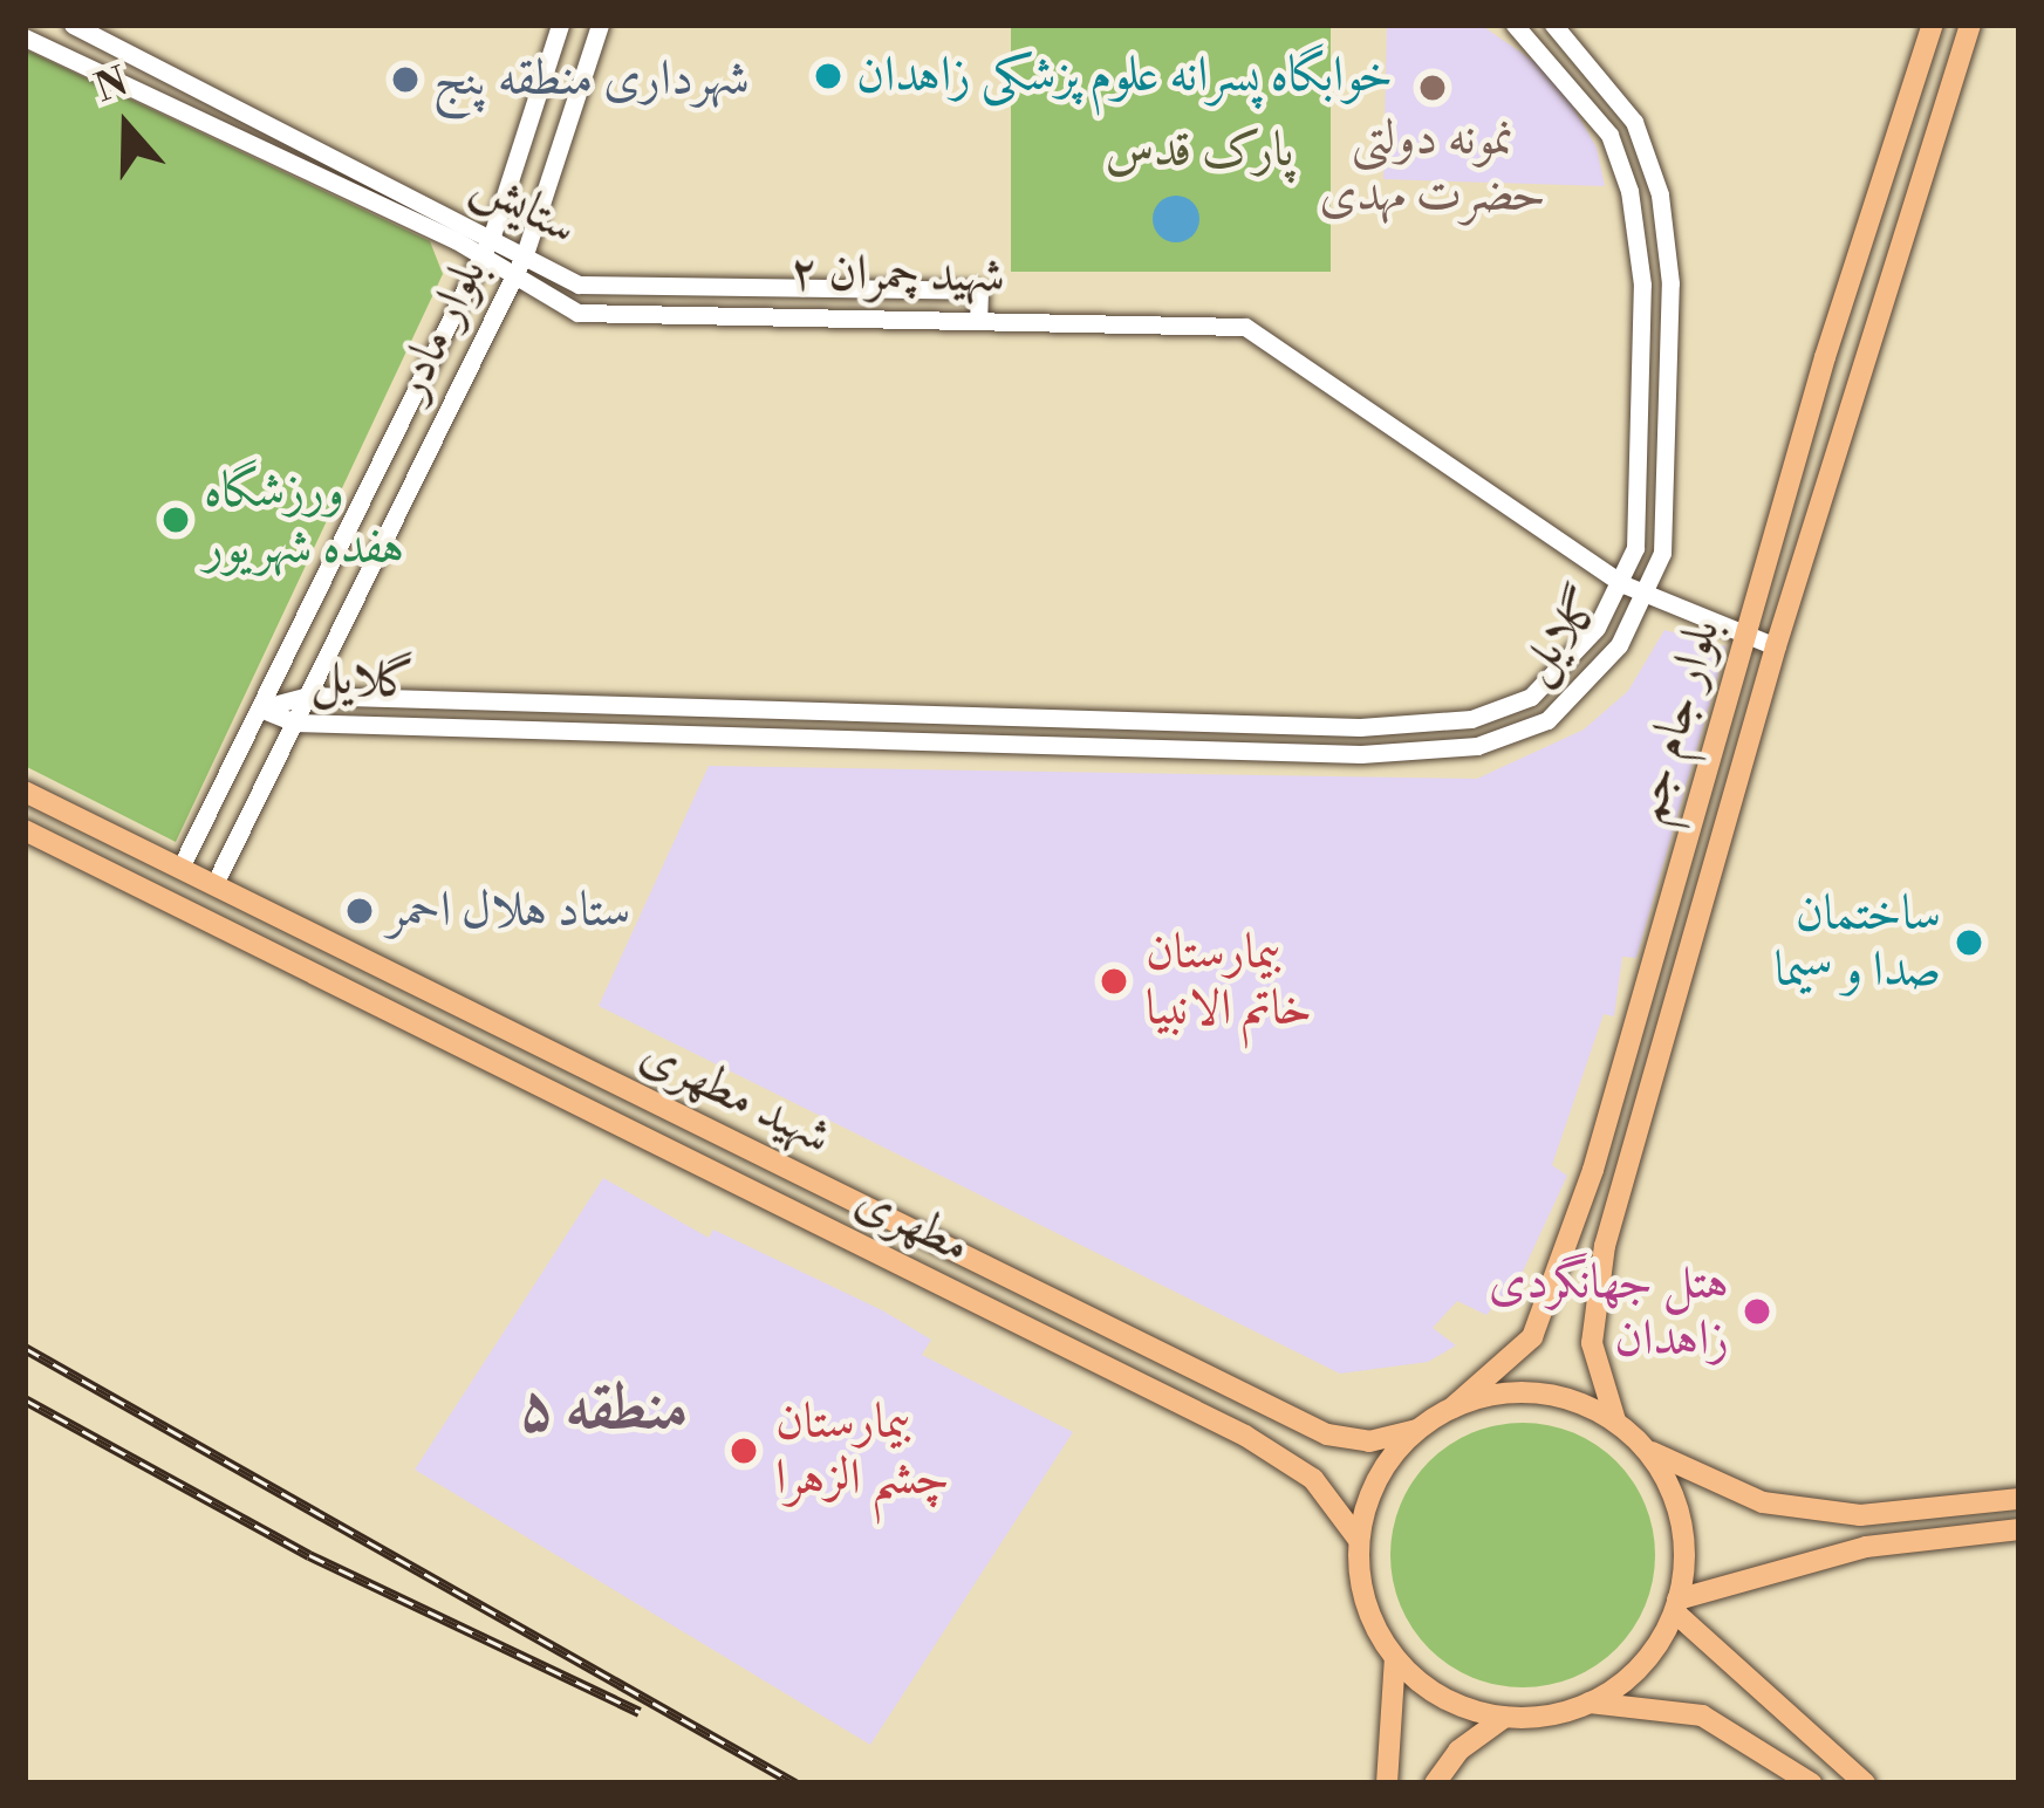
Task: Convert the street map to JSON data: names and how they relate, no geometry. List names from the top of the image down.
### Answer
{
  "streets": {
    "main road": ["بلوار جام جم", "شهید مطهری", "مطهری"],
    "street": [
      "ستایش",
      "شهید چمران ۲",
      "بلوار مادر",
      "گلایل"
    ]
  },
  "crossings": [
    ["ستایش", "شهید چمران ۲"],
    ["ستایش", "بلوار مادر"],
    ["شهید چمران ۲", "بلوار مادر"],
    ["شهید چمران ۲", "گلایل"],
    ["شهید چمران ۲", "بلوار جام جم"],
    ["بلوار مادر", "گلایل"],
    ["بلوار مادر", "شهید مطهری"],
    ["بلوار جام جم", "شهید مطهری"],
    ["بلوار جام جم", "مطهری"],
    ["شهید مطهری", "مطهری"]
  ],
  "districts": ["منطقه ۵"],
  "parks": ["پارک قدس"],
  "places": [
    "خوابگاه پسرانه علوم پزشکی زاهدان",
    "شهرداری منطقه پنج",
    "نمونه دولتی حضرت مهدی",
    "ورزشگاه هفده شهریور",
    "ستاد هلال احمر",
    "ساختمان صدا و سیما",
    "بیمارستان خاتم الانبیا",
    "هتل جهانگردی زاهدان",
    "بیمارستان چشم الزهرا"
  ],
  "north": "top"
}
